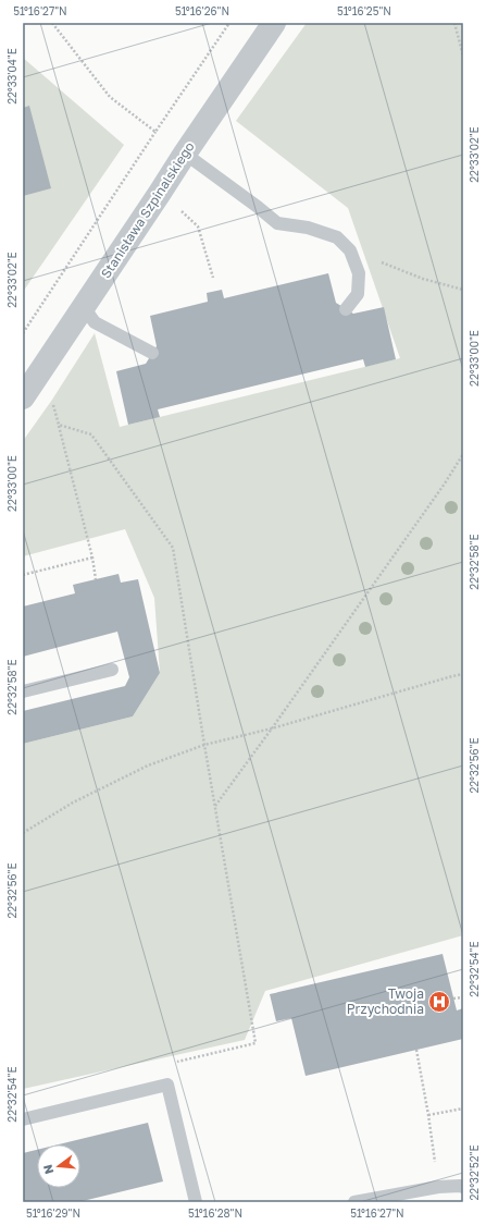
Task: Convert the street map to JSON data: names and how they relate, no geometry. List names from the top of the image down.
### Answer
{
  "streets": {
    "street": ["Stanisława Szpinalskiego"]
  },
  "places": {
    "hospital": ["Twoja Przychodnia"]
  },
  "north": "left",
  "coordinates": [
    "51°16'27\"N",
    "51°16'26\"N",
    "51°16'25\"N",
    "22°33'04\"E",
    "22°33'02\"E",
    "22°33'00\"E",
    "22°32'58\"E",
    "22°32'56\"E",
    "22°32'54\"E",
    "22°32'52\"E",
    "51°16'29\"N",
    "51°16'28\"N"
  ]
}
